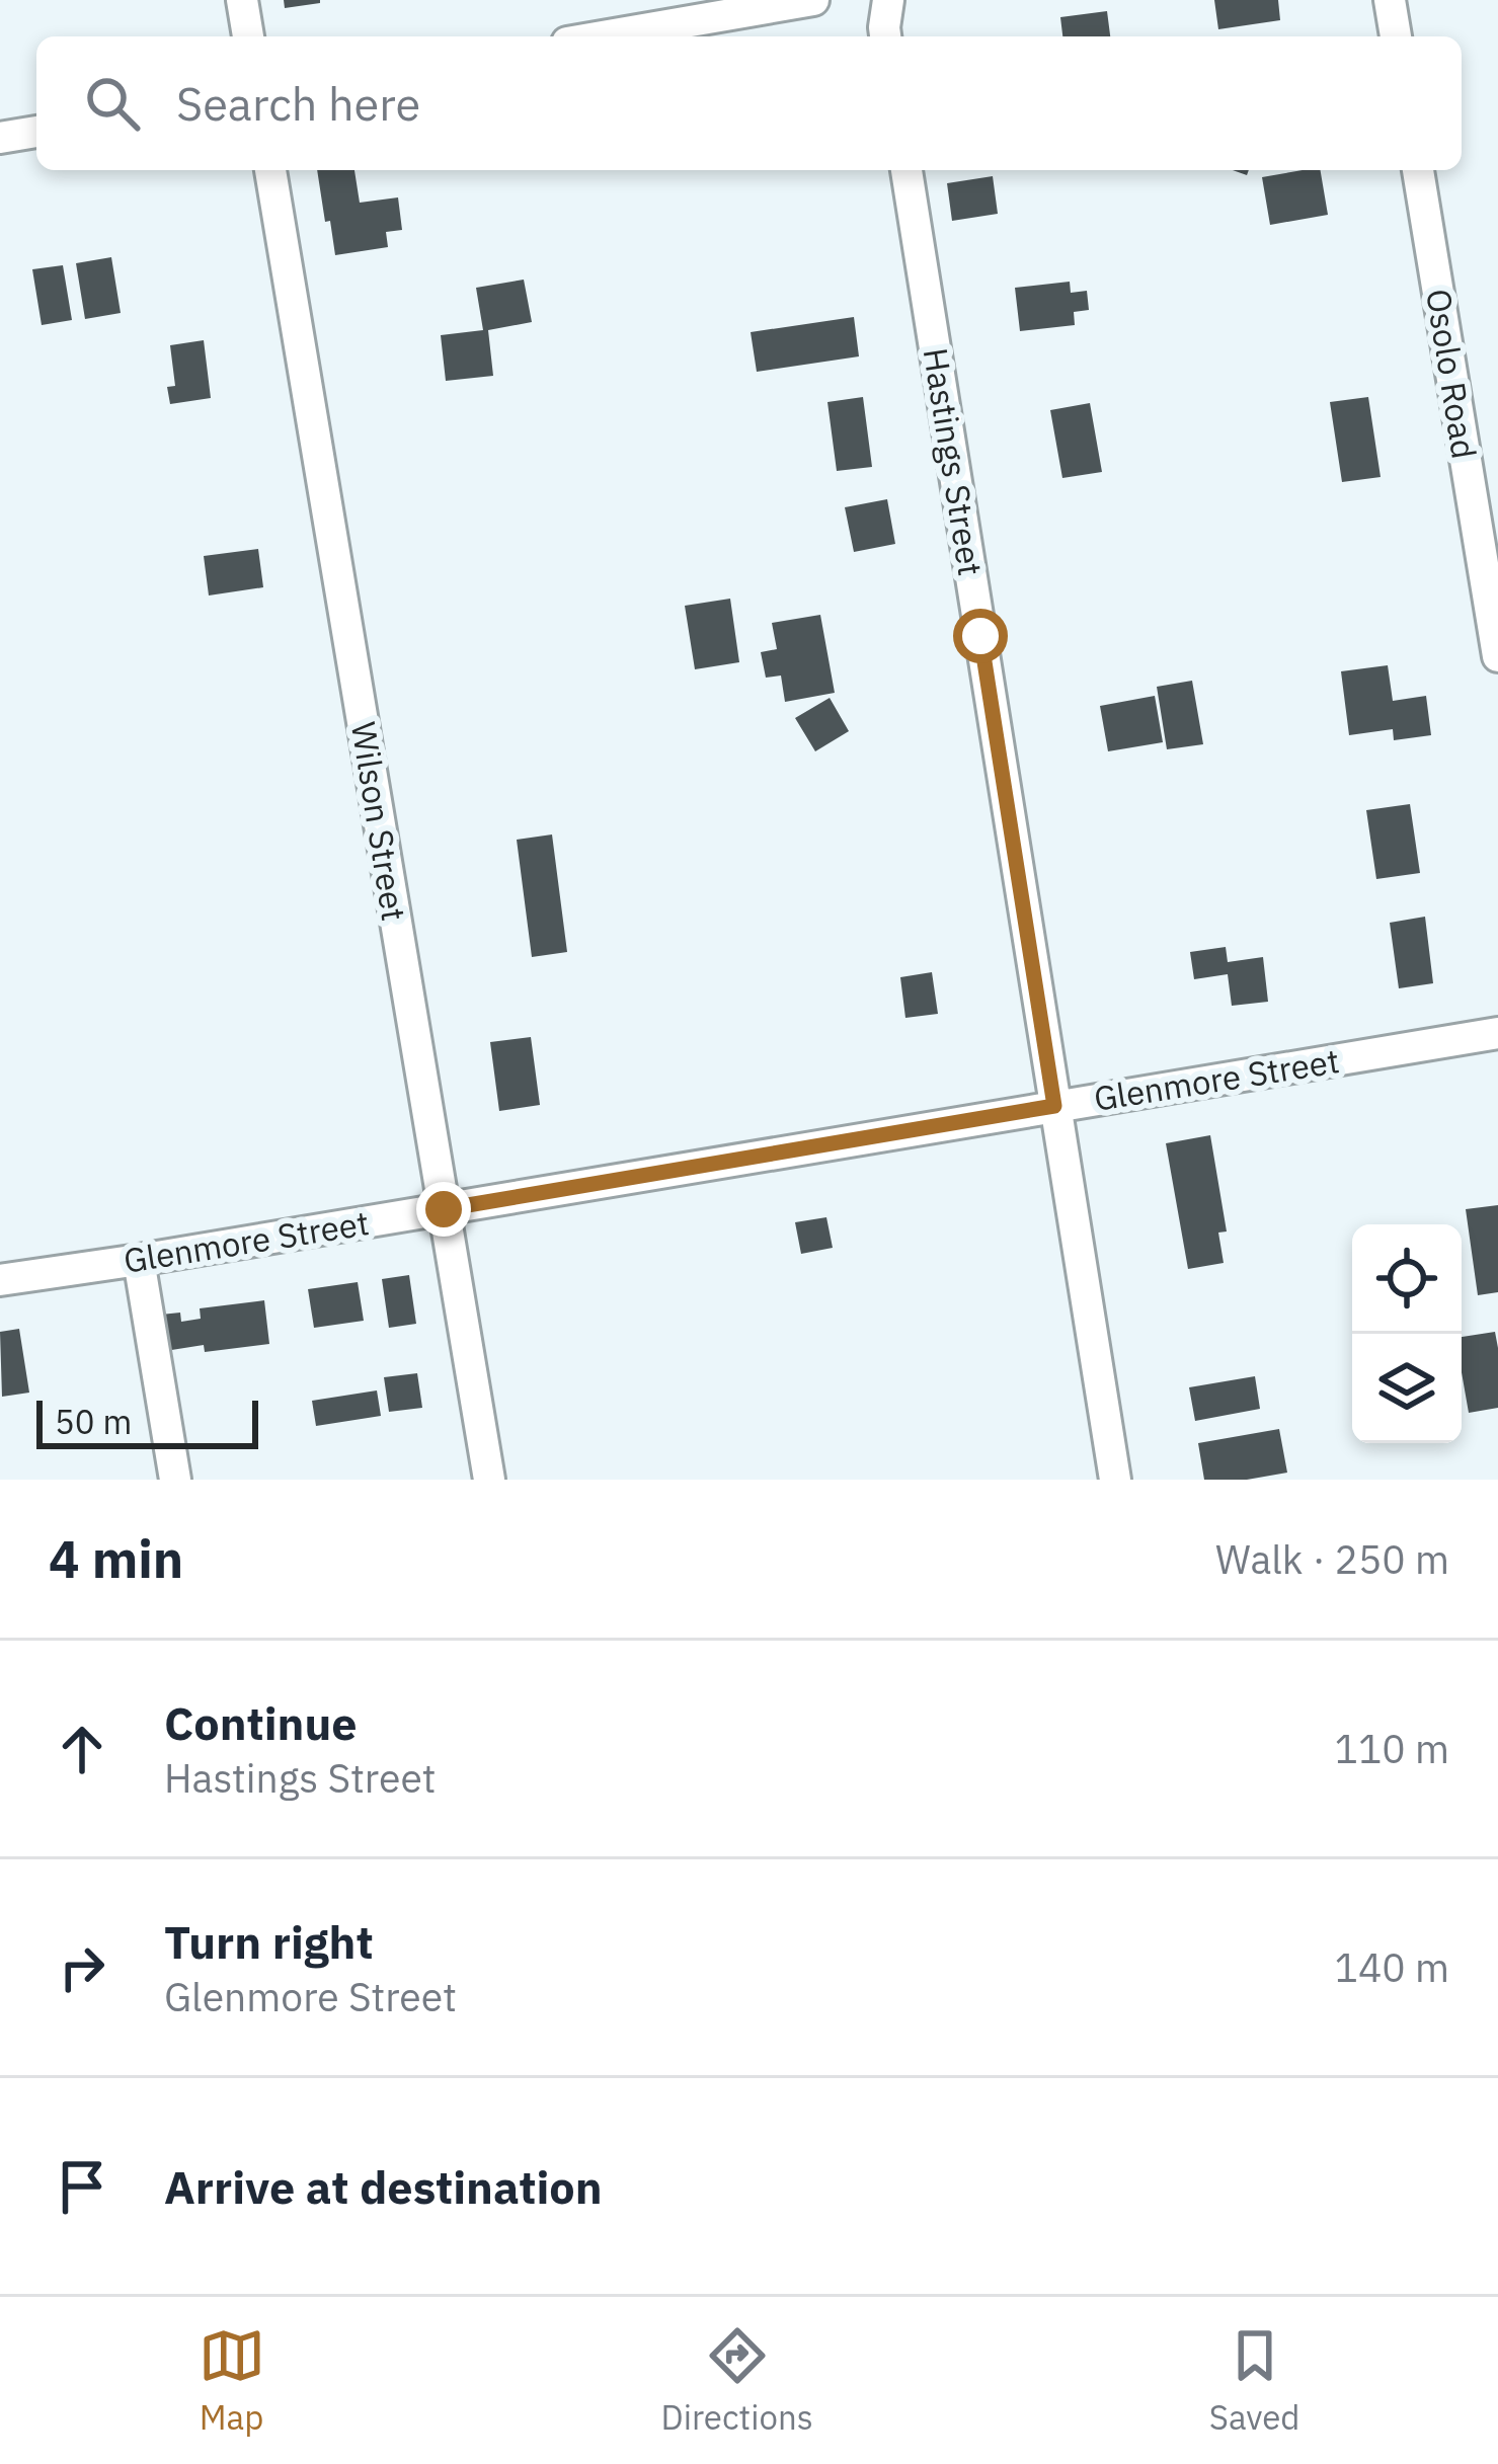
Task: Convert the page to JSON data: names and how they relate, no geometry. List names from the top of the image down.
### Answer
{
  "streets": {
    "street": [
      "Osolo Road",
      "Hastings Street",
      "Wilson Street",
      "Glenmore Street"
    ]
  },
  "crossings": [
    ["Hastings Street", "Glenmore Street"],
    ["Wilson Street", "Glenmore Street"]
  ],
  "scale_bar": "50 m",
  "page": {
    "search": "Search here",
    "scale": "50 m",
    "heading": ["4 min", "Walk · 250 m"],
    "list": [
      ["Continue", "Hastings Street", "110 m"],
      ["Turn right", "Glenmore Street", "140 m"],
      "Arrive at destination"
    ],
    "nav": ["Map", "Directions", "Saved"]
  }
}
